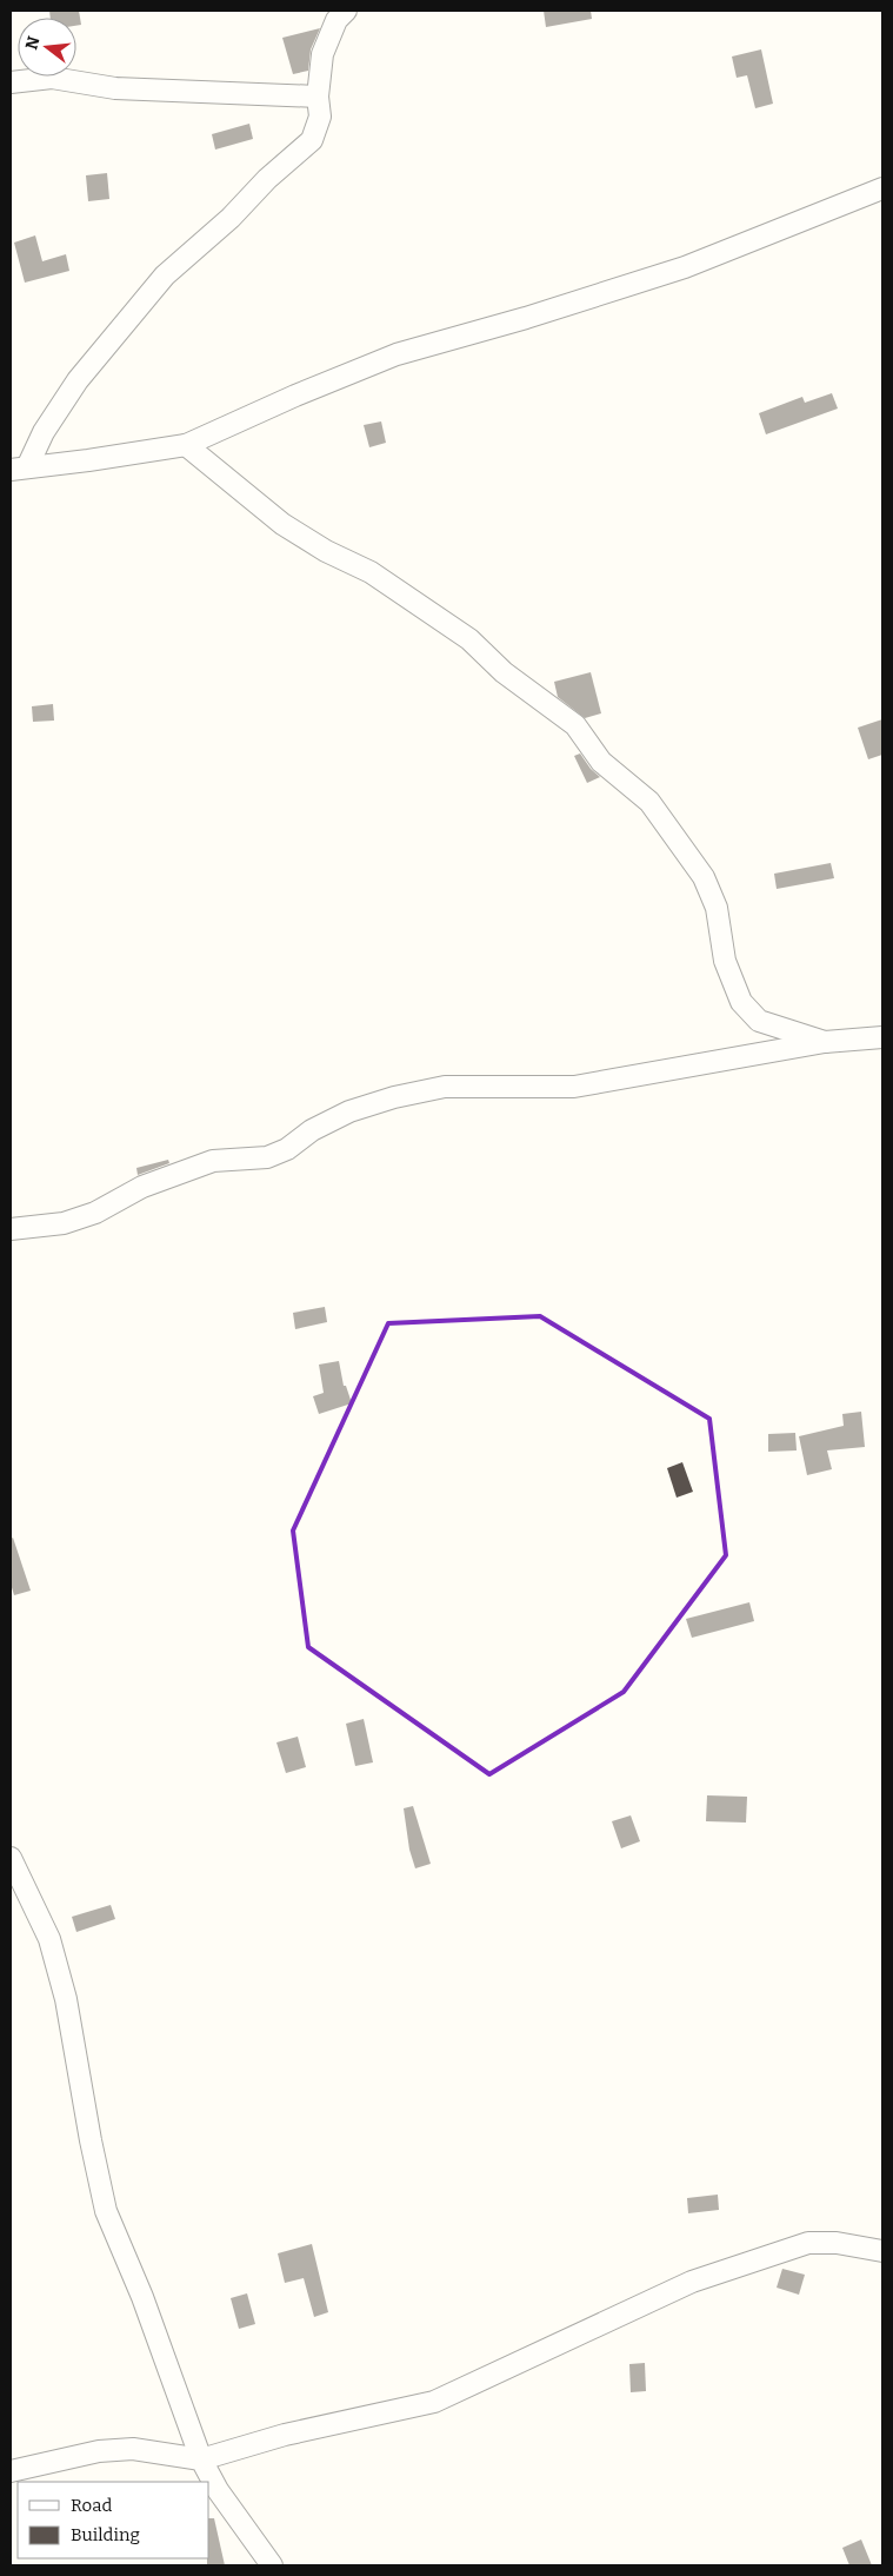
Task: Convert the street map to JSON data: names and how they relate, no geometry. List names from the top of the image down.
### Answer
{
  "legend": ["Road", "Building"],
  "north": "left"
}
